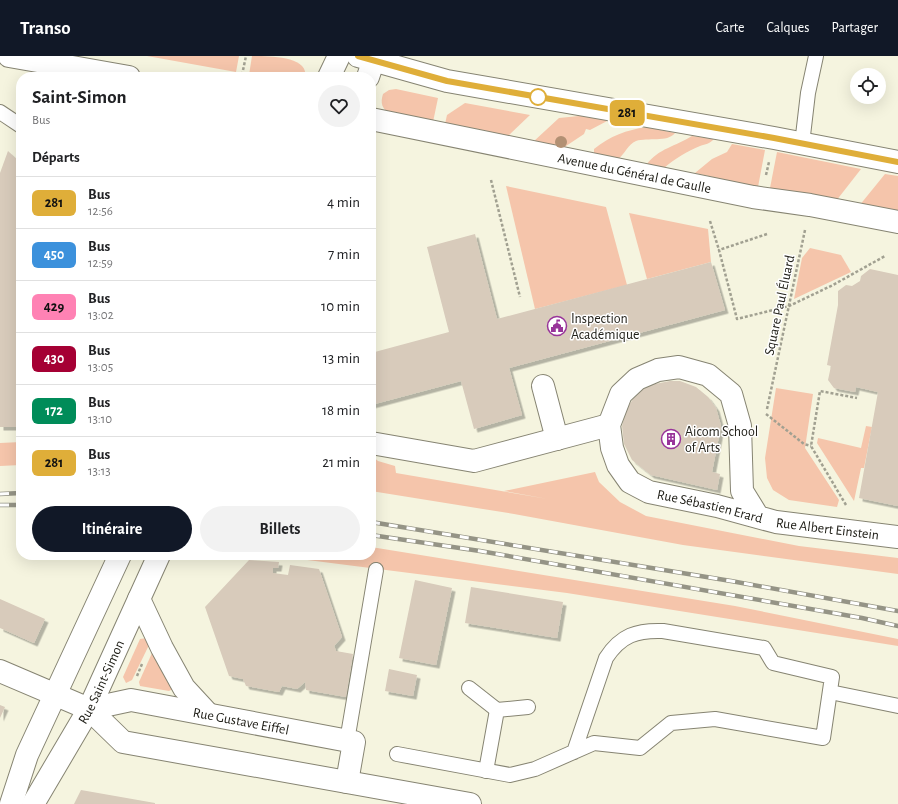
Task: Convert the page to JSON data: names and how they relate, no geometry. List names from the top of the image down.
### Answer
{
  "streets": {
    "street": [
      "Avenue du Général de Gaulle",
      "Rue Sébastien Erard",
      "Rue Albert Einstein",
      "Rue Saint-Simon",
      "Rue Gustave Eiffel"
    ],
    "path": ["Square Paul Éluard"]
  },
  "crossings": [
    ["Avenue du Général de Gaulle", "Square Paul Éluard"],
    ["Rue Sébastien Erard", "Rue Albert Einstein"],
    ["Rue Saint-Simon", "Rue Gustave Eiffel"]
  ],
  "places": {
    "public building": ["Inspection Académique"],
    "building": ["Aicom School of Arts"]
  },
  "lines": ["bus line 281"],
  "page": {
    "header": "Transo",
    "nav": ["Carte", "Calques", "Partager"],
    "on_map": "281",
    "heading": [
      ["Saint-Simon", "Bus"],
      "Départs"
    ],
    "list": [
      {
        "mark": "281",
        "name": "Bus",
        "note": "12:56",
        "value": "4 min"
      },
      {
        "mark": "450",
        "name": "Bus",
        "note": "12:59",
        "value": "7 min"
      },
      {
        "mark": "429",
        "name": "Bus",
        "note": "13:02",
        "value": "10 min"
      },
      {
        "mark": "430",
        "name": "Bus",
        "note": "13:05",
        "value": "13 min"
      },
      {
        "mark": "172",
        "name": "Bus",
        "note": "13:10",
        "value": "18 min"
      },
      {
        "mark": "281",
        "name": "Bus",
        "note": "13:13",
        "value": "21 min"
      }
    ],
    "buttons": ["Itinéraire", "Billets"]
  }
}
